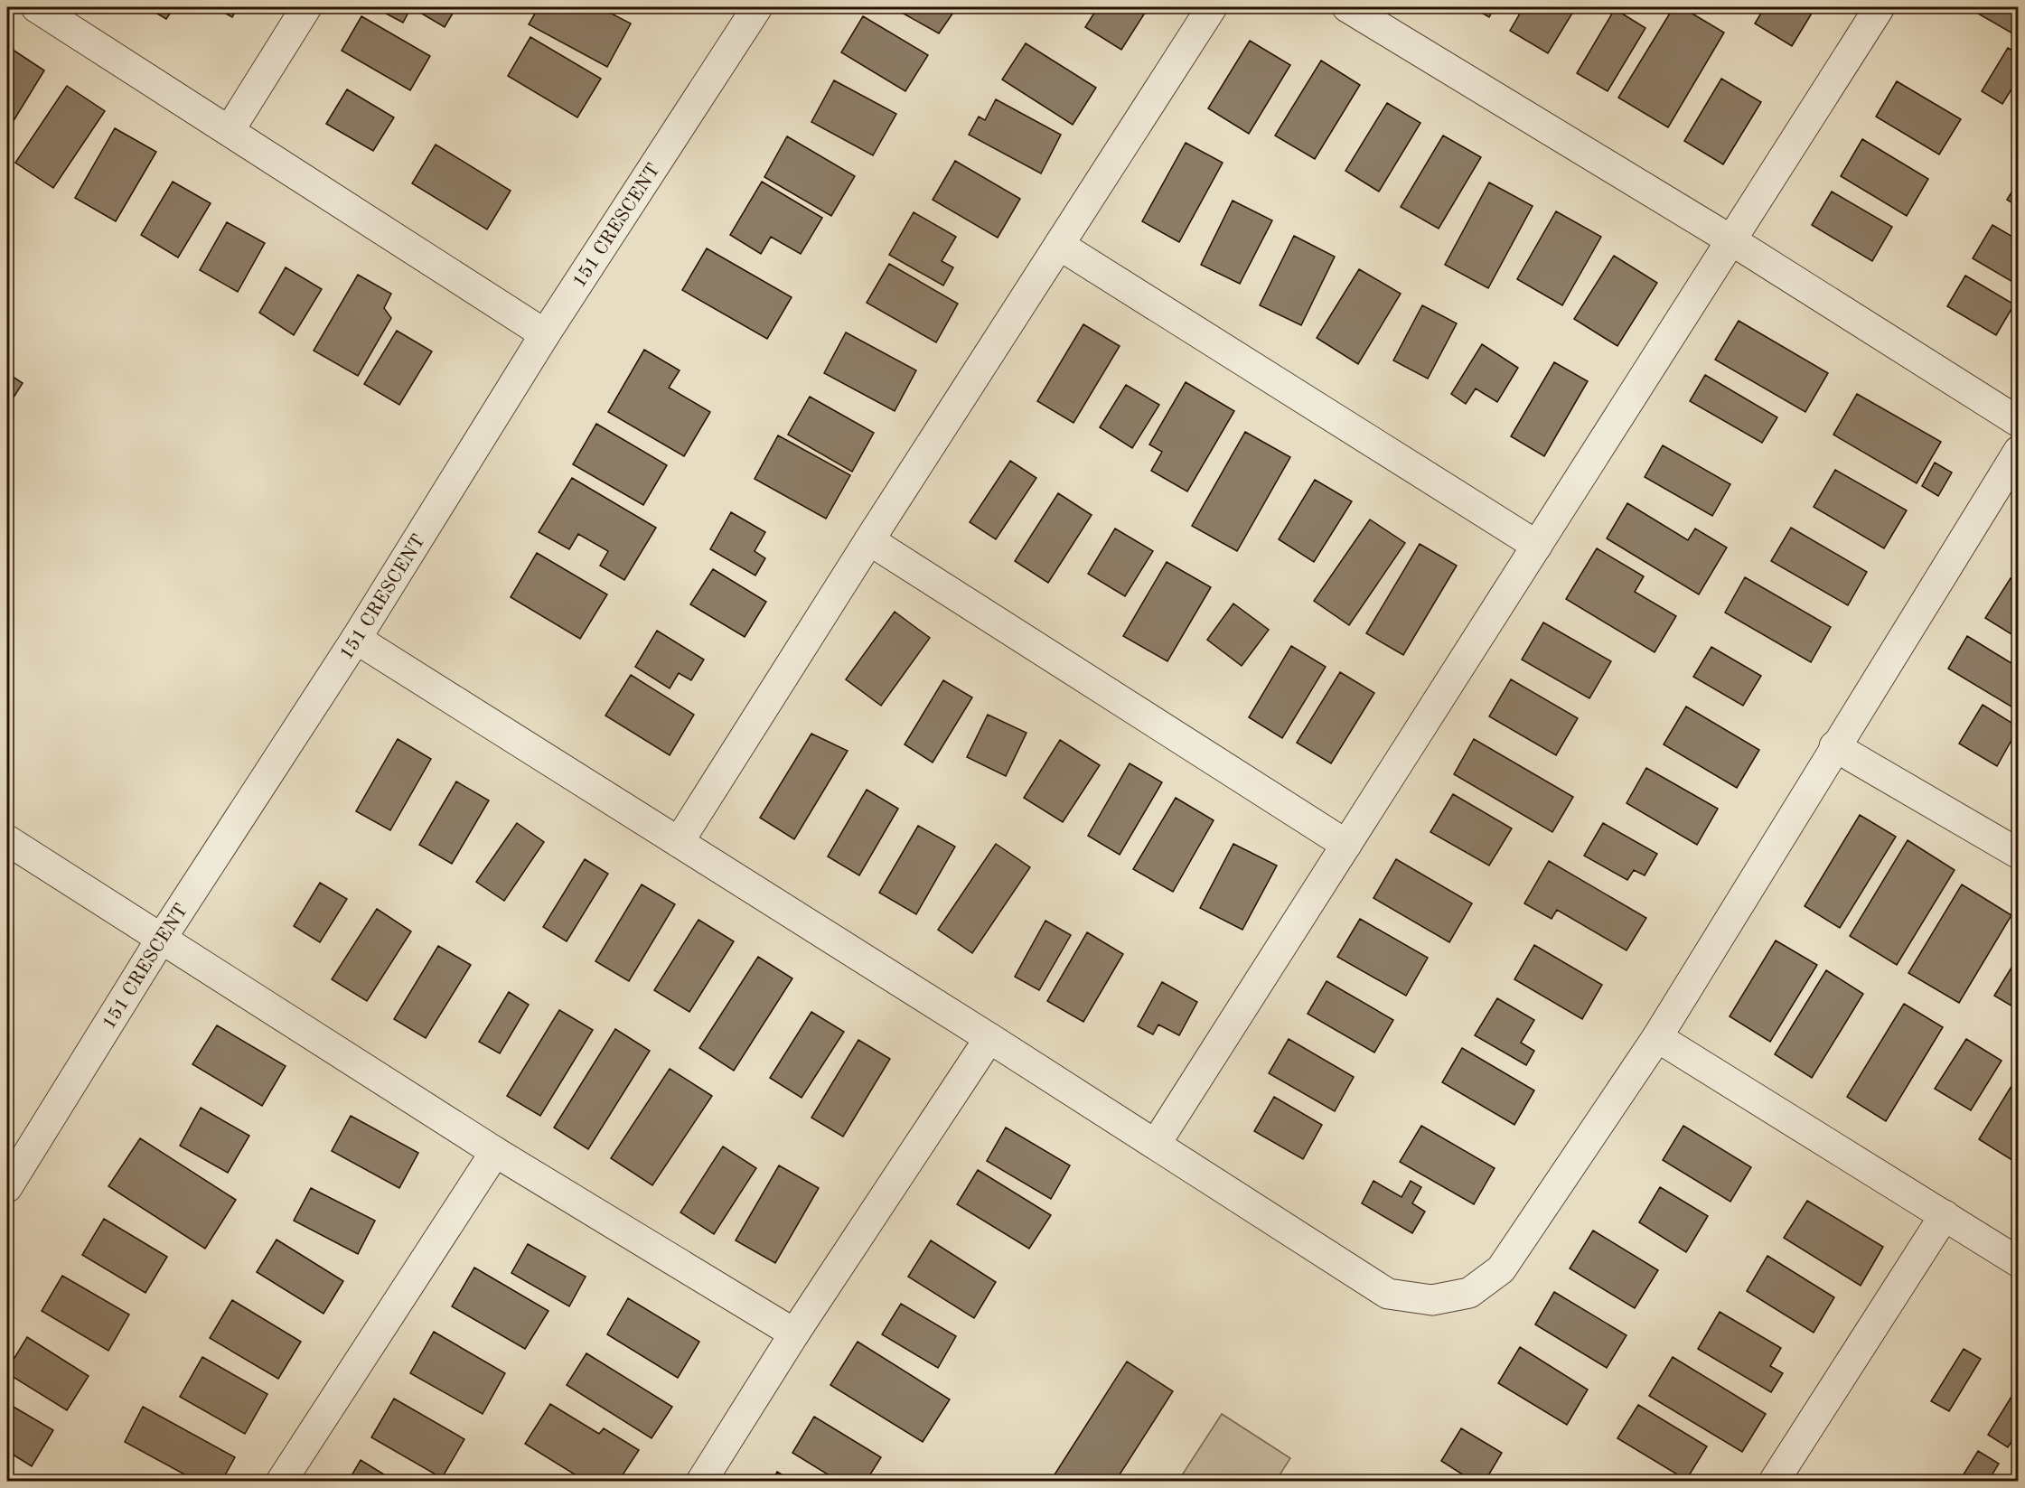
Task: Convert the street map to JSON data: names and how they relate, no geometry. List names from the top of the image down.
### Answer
{
  "streets": {
    "street": ["151 CRESCENT"]
  }
}
